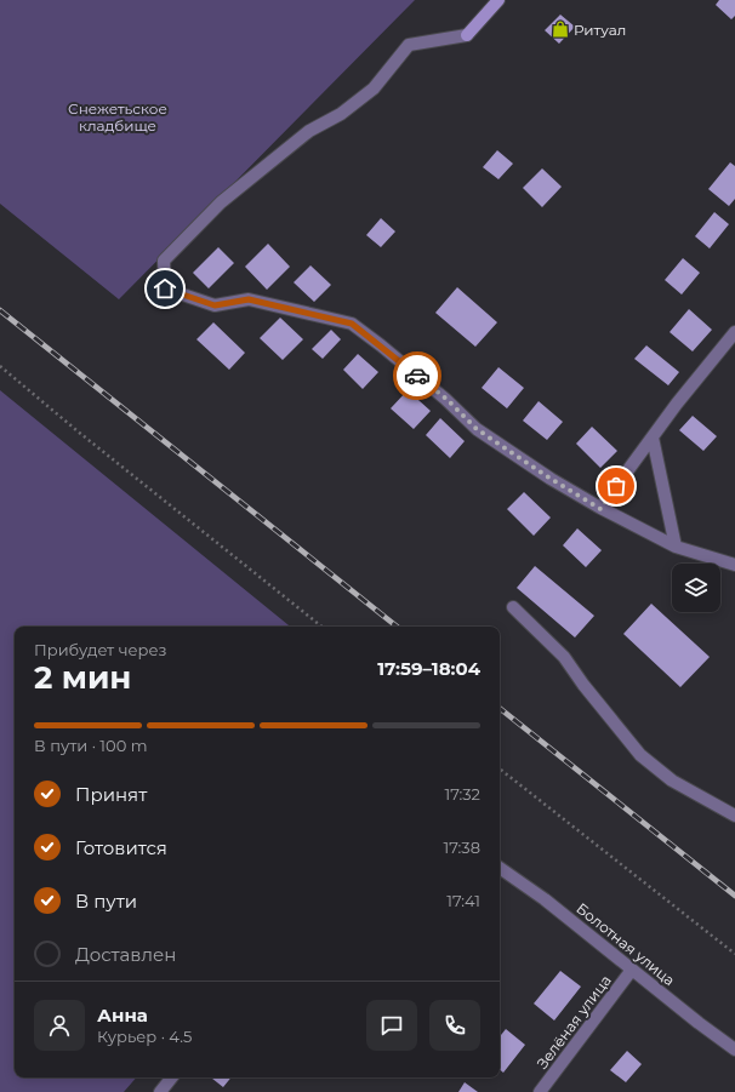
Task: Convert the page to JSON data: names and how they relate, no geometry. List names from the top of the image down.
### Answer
{
  "streets": {
    "street": ["Болотная улица", "Зелёная улица"]
  },
  "crossings": [
    ["Болотная улица", "Зелёная улица"]
  ],
  "parks": ["Снежетьское кладбище"],
  "places": {
    "shop": ["Ритуал"]
  },
  "page": {
    "heading": ["2 мин", "Прибудет через", "17:59–18:04"],
    "panel": ["Анна", "Курьер · 4.5"],
    "bar": "В пути · 100 m",
    "list": [
      ["Принят", "17:32"],
      ["Готовится", "17:38"],
      ["В пути", "17:41"],
      "Доставлен"
    ]
  }
}
